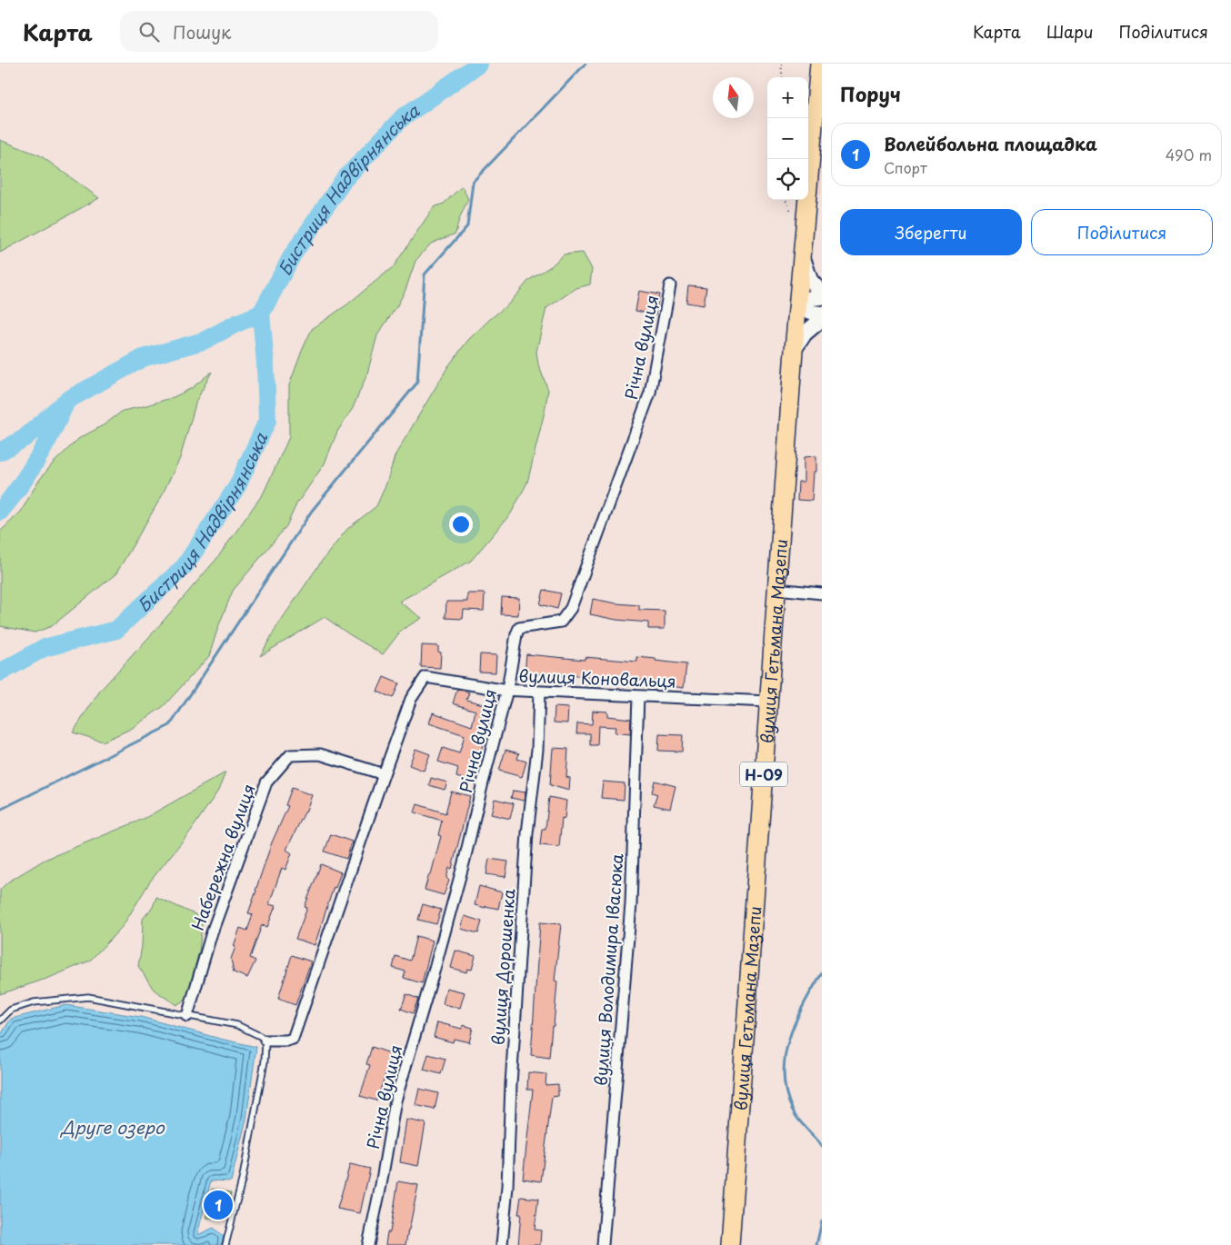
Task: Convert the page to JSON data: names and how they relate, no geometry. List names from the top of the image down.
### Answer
{
  "streets": {
    "main road": ["вулиця Гетьмана Мазепи", "Н-09"],
    "street": [
      "Річна вулиця",
      "вулиця Коновальця",
      "Набережна вулиця",
      "вулиця Дорошенка",
      "вулиця Володимира Івасюка"
    ]
  },
  "crossings": [
    ["Річна вулиця", "вулиця Коновальця"],
    ["вулиця Гетьмана Мазепи", "вулиця Коновальця"],
    ["вулиця Коновальця", "Набережна вулиця"],
    ["вулиця Коновальця", "вулиця Дорошенка"],
    ["вулиця Коновальця", "вулиця Володимира Івасюка"]
  ],
  "water": ["Бистриця Надвірнянська", "Друге озеро"],
  "north": "top",
  "page": {
    "header": "Карта",
    "search": "Пошук",
    "nav": ["Карта", "Шари", "Поділитися"],
    "heading": "Поруч",
    "map_buttons": ["+", "−"],
    "list": [
      {
        "mark": "1",
        "name": "Волейбольна площадка",
        "note": "Спорт",
        "value": "490 m"
      }
    ],
    "buttons": ["Зберегти", "Поділитися"],
    "pins": "1"
  }
}
